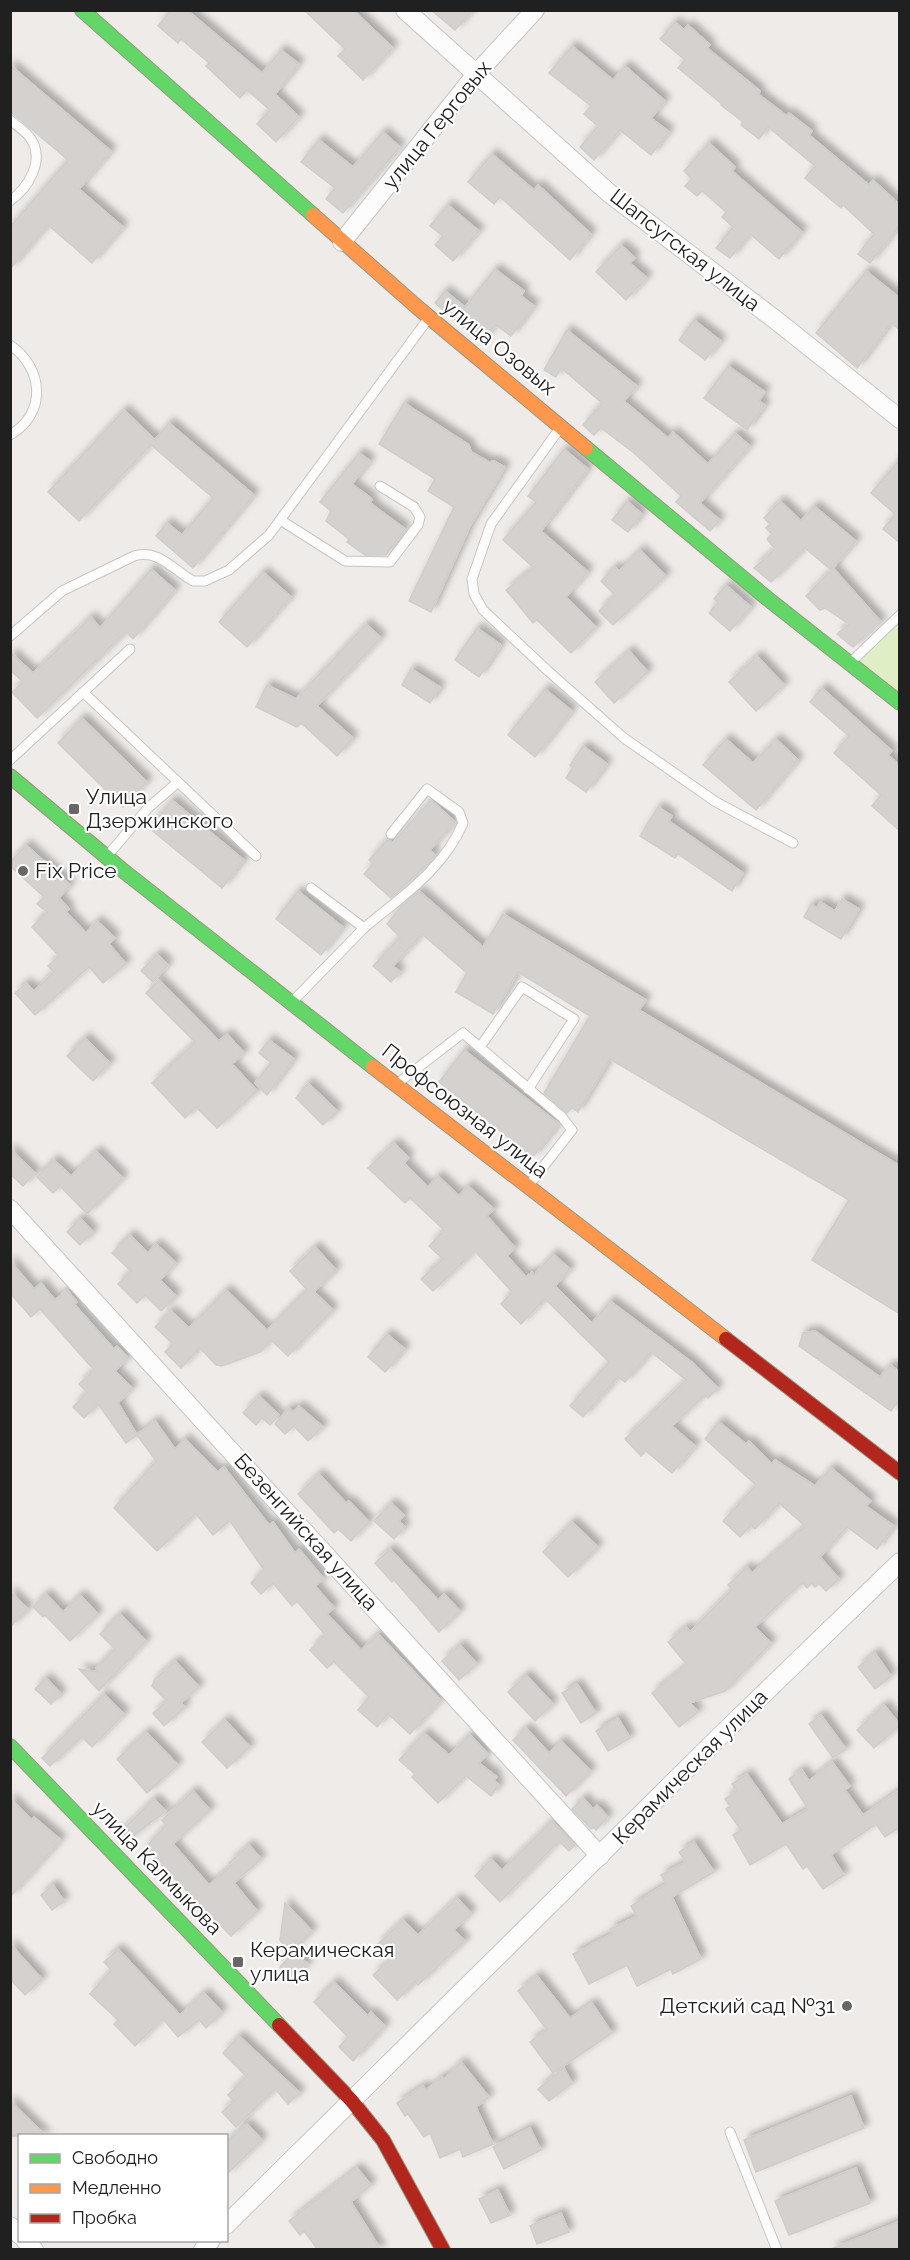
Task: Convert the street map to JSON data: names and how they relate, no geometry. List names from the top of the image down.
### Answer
{
  "streets": {
    "street": [
      "улица Герговых",
      "Шапсугская улица",
      "улица Озовых",
      "Профсоюзная улица",
      "Безенгийская улица",
      "Керамическая улица",
      "улица Калмыкова"
    ]
  },
  "crossings": [
    ["улица Герговых", "Шапсугская улица"],
    ["улица Герговых", "улица Озовых"],
    ["Безенгийская улица", "Керамическая улица"],
    ["Керамическая улица", "улица Калмыкова"]
  ],
  "places": {
    "transit": ["Улица Дзержинского", "Керамическая улица"],
    "other": ["Fix Price", "Детский сад №31"]
  },
  "legend": ["Свободно", "Медленно", "Пробка"]
}
